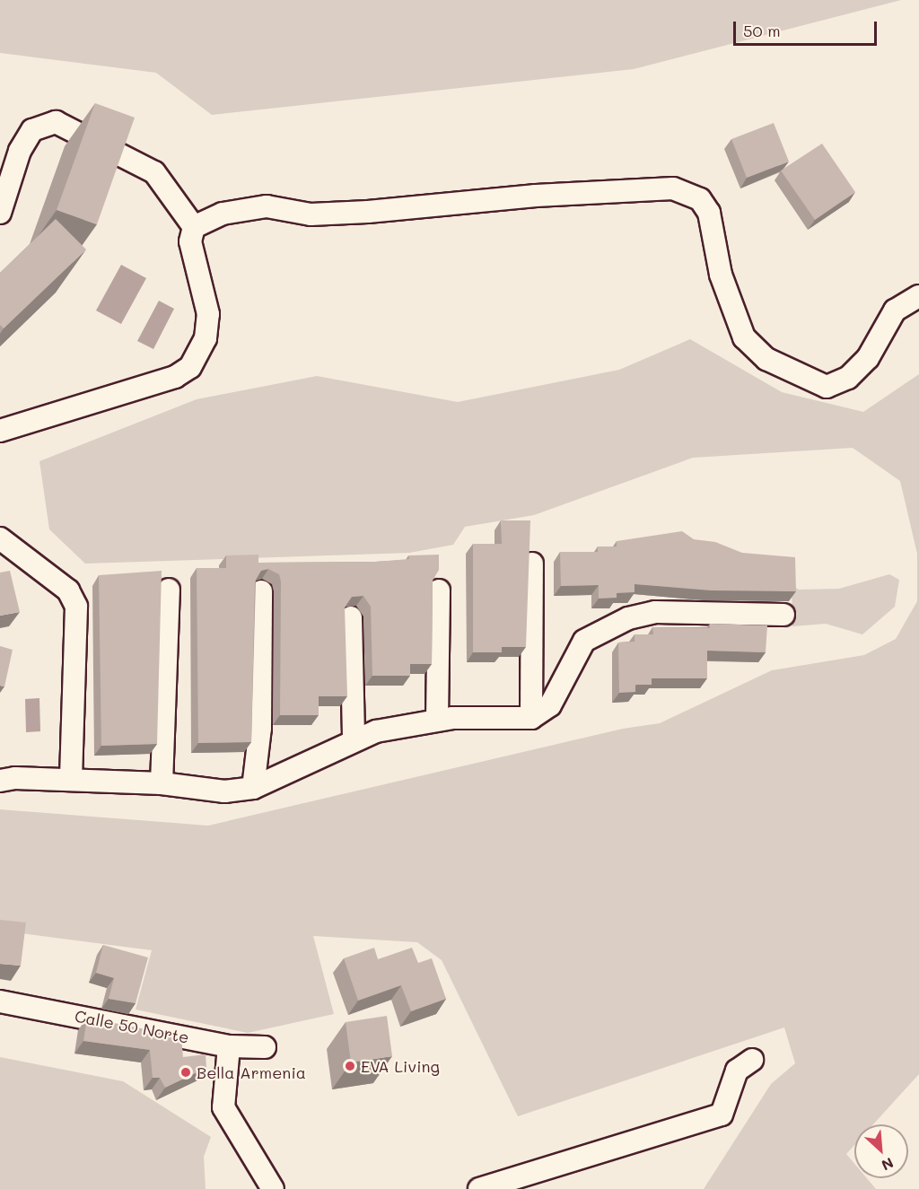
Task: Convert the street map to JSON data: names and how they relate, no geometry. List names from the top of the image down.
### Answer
{
  "streets": {
    "street": ["Calle 50 Norte"]
  },
  "places": ["EVA Living", "Bella Armenia"],
  "scale_bar": "50 m",
  "north": "bottom right"
}
